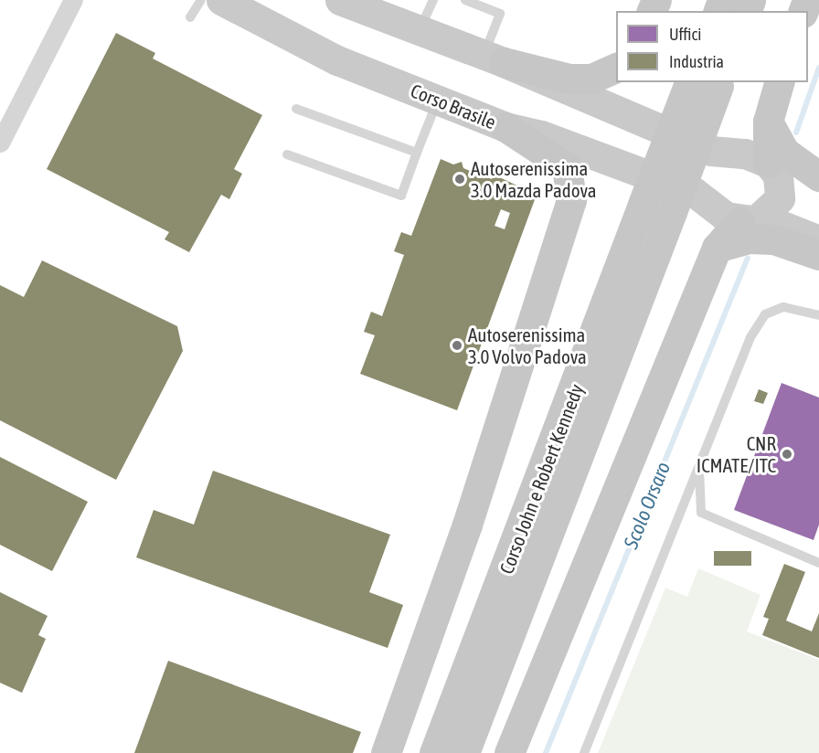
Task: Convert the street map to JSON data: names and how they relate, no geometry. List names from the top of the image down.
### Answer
{
  "streets": {
    "highway": ["Corso John e Robert Kennedy"],
    "main road": ["Corso Brasile"]
  },
  "water": ["Scolo Orsaro"],
  "places": ["Autoserenissima 3.0 Mazda Padova", "Autoserenissima 3.0 Volvo Padova", "CNR ICMATE/ITC"],
  "legend": ["Uffici", "Industria"]
}
